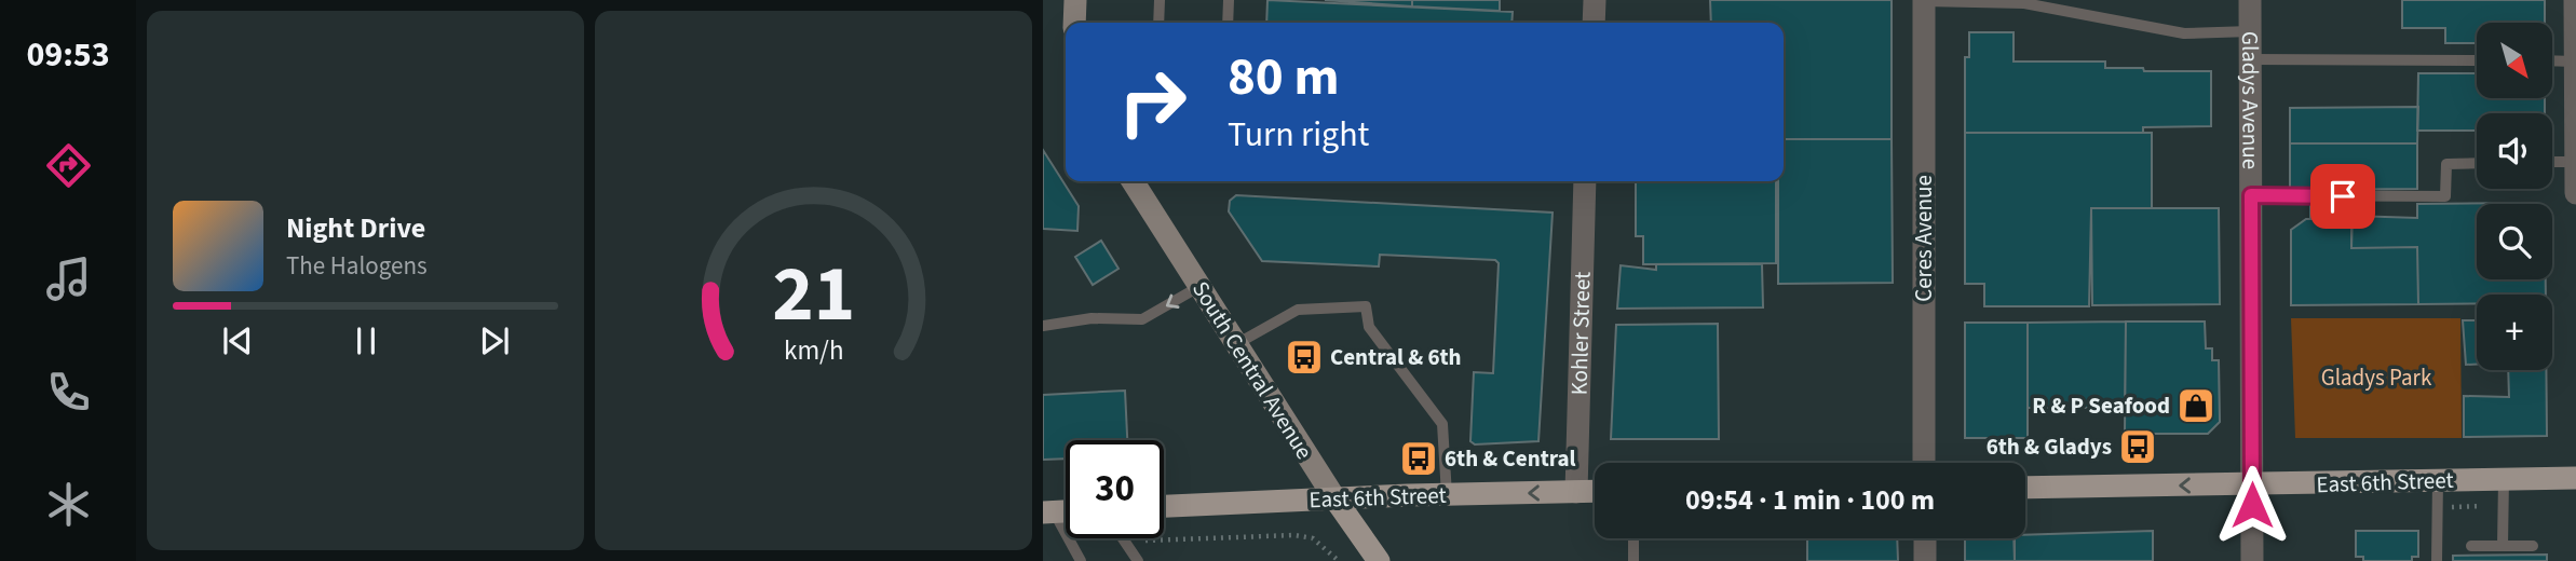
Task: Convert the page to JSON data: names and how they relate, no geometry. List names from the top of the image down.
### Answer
{
  "streets": {
    "main road": ["South Central Avenue", "East 6th Street"],
    "street": ["Gladys Avenue", "Ceres Avenue", "Kohler Street"]
  },
  "crossings": [
    ["Gladys Avenue", "East 6th Street"],
    ["Kohler Street", "East 6th Street"],
    ["South Central Avenue", "East 6th Street"]
  ],
  "one_way": ["East 6th Street"],
  "parks": ["Gladys Park"],
  "places": {
    "bus stop": ["Central & 6th", "6th & Gladys", "6th & Central"],
    "shop": ["R & P Seafood"]
  },
  "north": "bottom right",
  "page": {
    "tabs": "09:53",
    "map_buttons": "+",
    "turn": ["80 m", "Turn right"],
    "song": ["Night Drive", "The Halogens"],
    "limit": "30",
    "trip": "09:54 · 1 min · 100 m",
    "gauge": ["21", "km/h"]
  }
}
